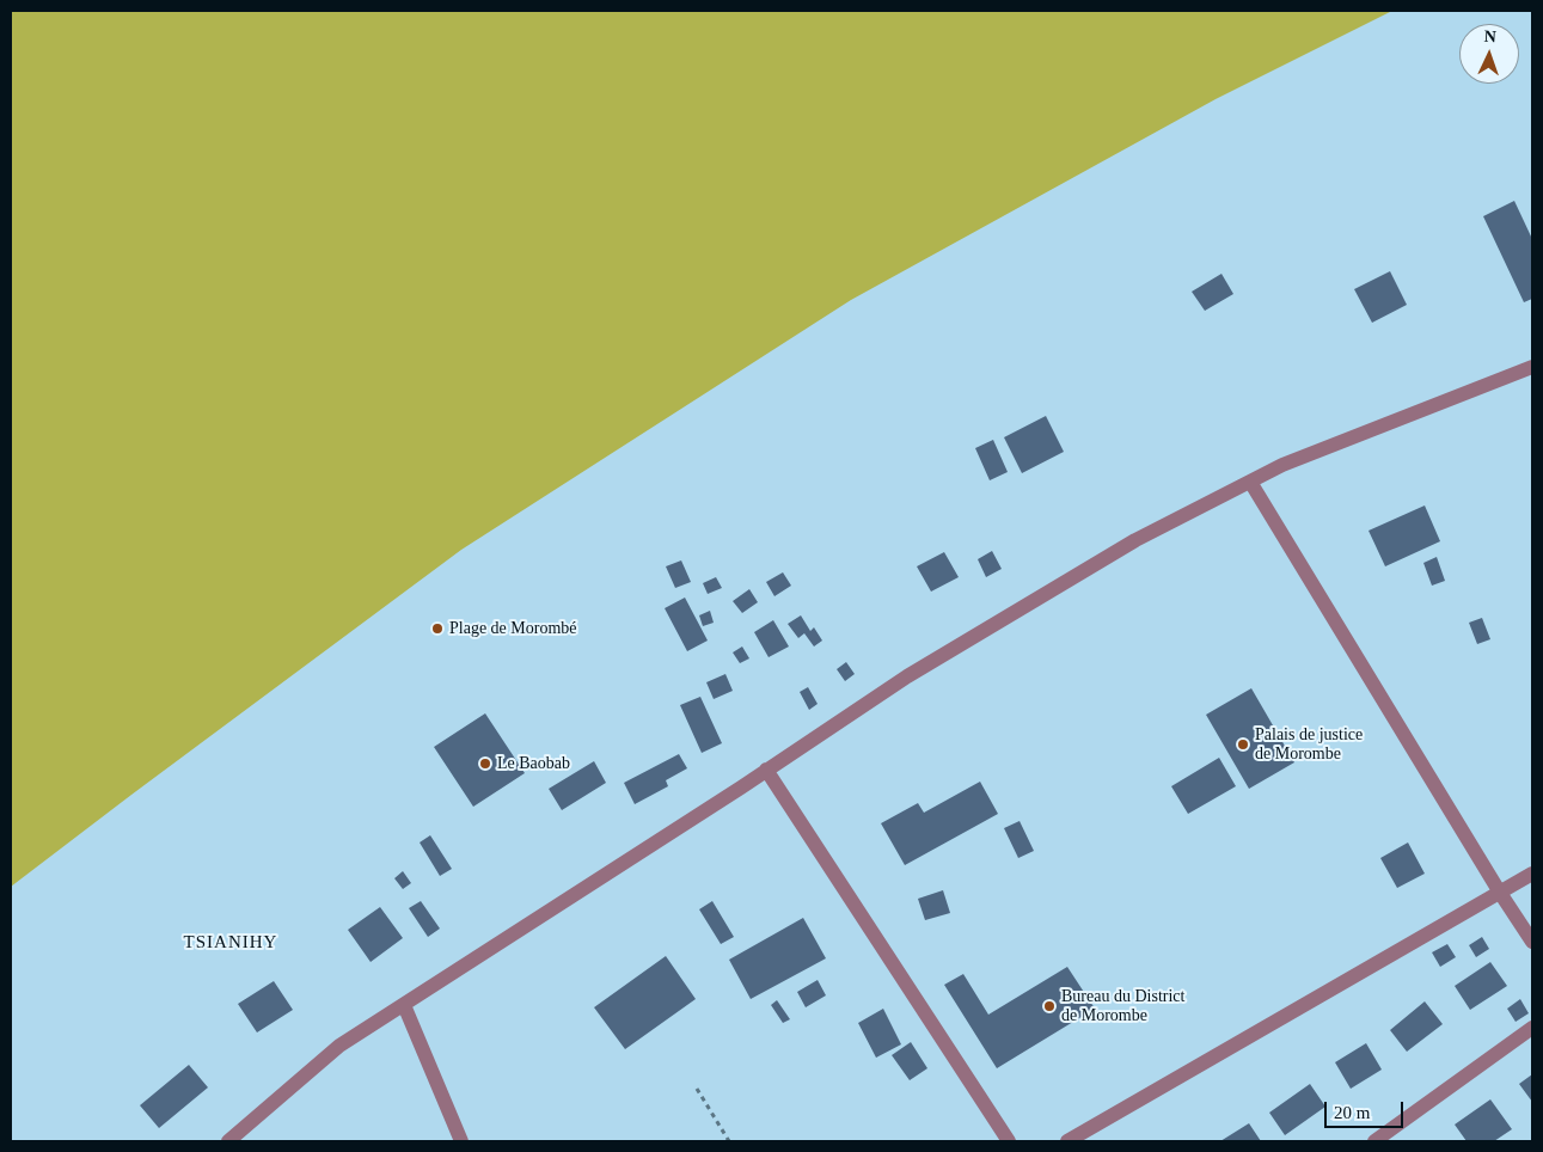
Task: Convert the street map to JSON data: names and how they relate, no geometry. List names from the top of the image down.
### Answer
{
  "districts": ["TSIANIHY"],
  "places": [
    "Plage de Morombé",
    "Palais de justice de Morombe",
    "Le Baobab",
    "Bureau du District de Morombe"
  ],
  "scale_bar": "20 m",
  "north": "top"
}
